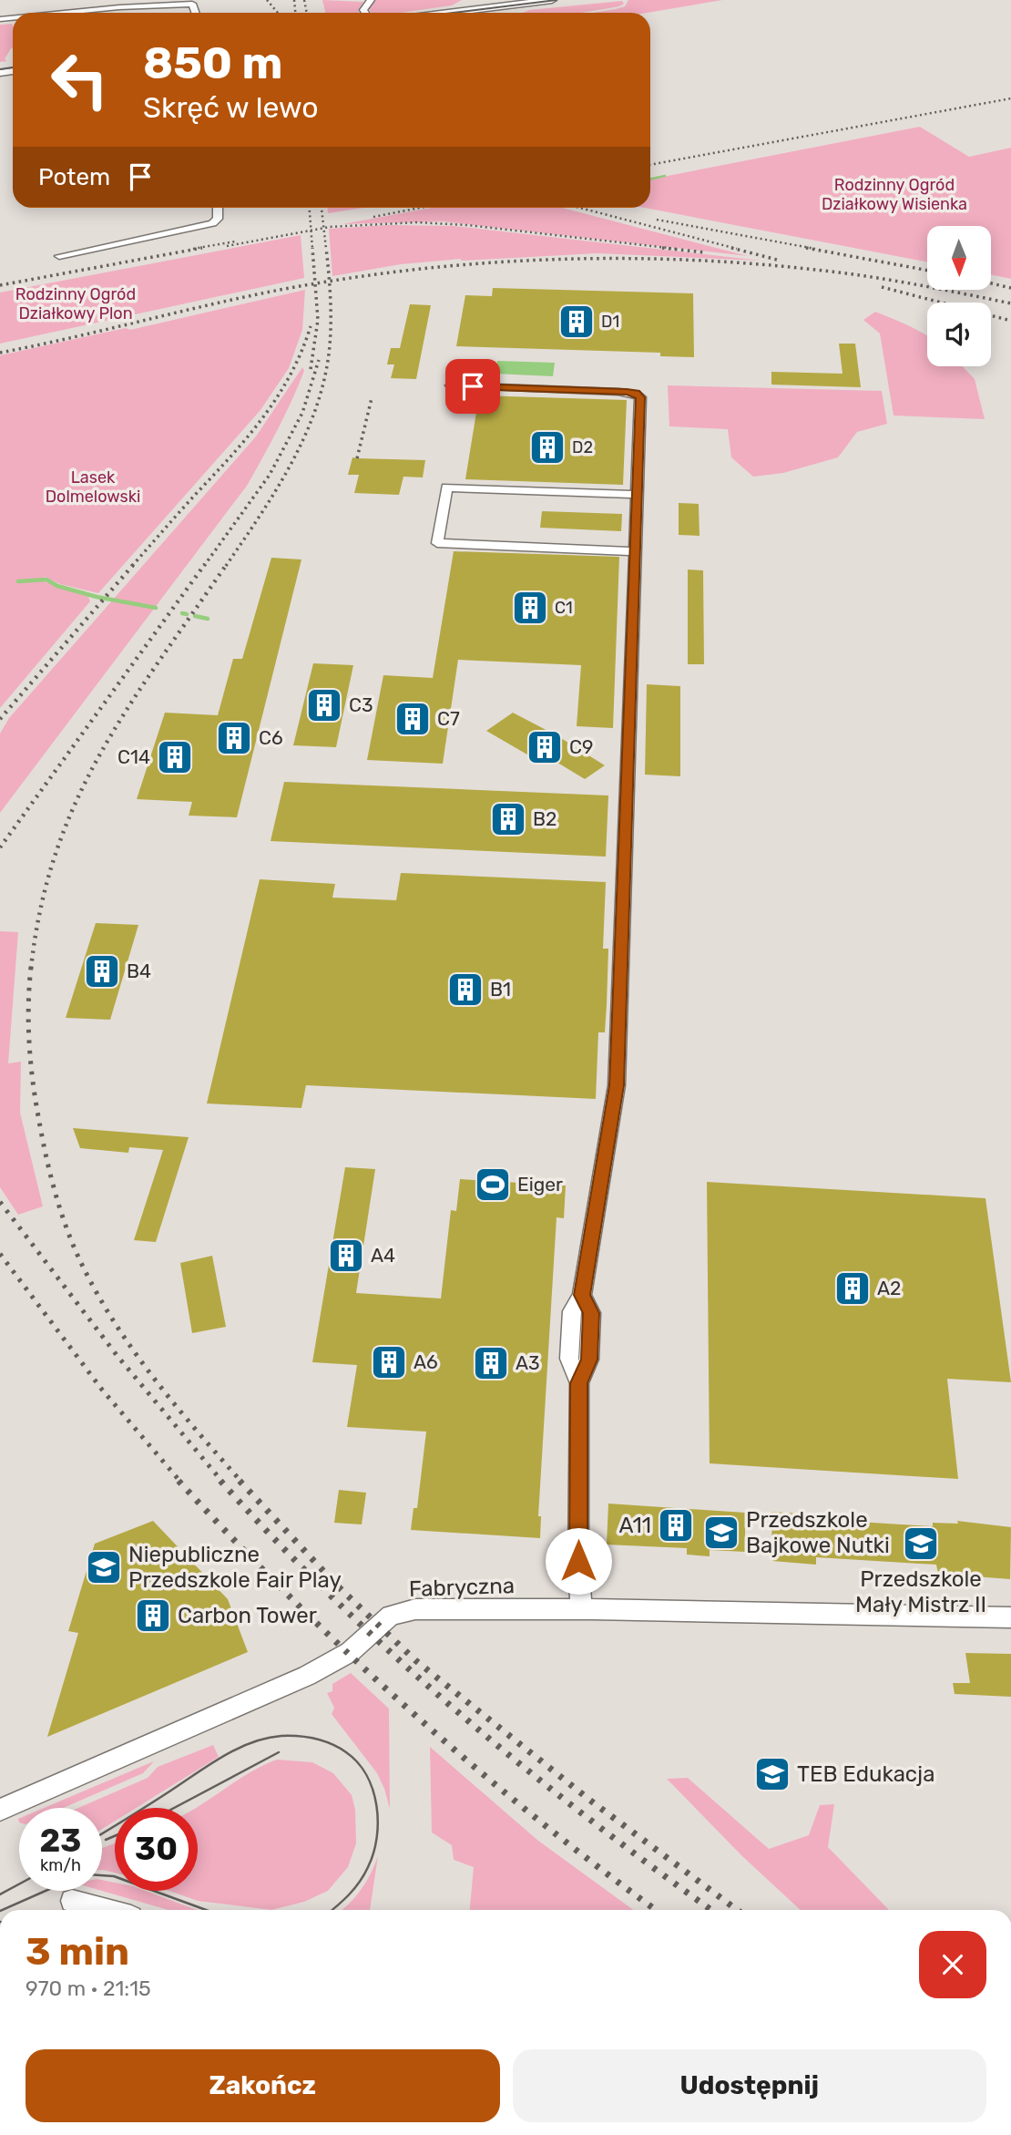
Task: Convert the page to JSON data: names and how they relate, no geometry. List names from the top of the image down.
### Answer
{
  "streets": {
    "street": ["Fabryczna"]
  },
  "parks": ["Rodzinny Ogród Działkowy Wisienka", "Rodzinny Ogród Działkowy Plon", "Lasek Dolmelowski"],
  "places": {
    "building": [
      "D1",
      "D2",
      "C1",
      "C3",
      "C7",
      "C6",
      "C9",
      "C14",
      "B2",
      "B4",
      "B1",
      "A4",
      "A2",
      "A6",
      "A3",
      "A11",
      "Carbon Tower"
    ],
    "sports": ["Eiger"],
    "school or university": [
      "Przedszkole Bajkowe Nutki",
      "Przedszkole Mały Mistrz II",
      "Niepubliczne Przedszkole Fair Play",
      "TEB Edukacja"
    ]
  },
  "north": "bottom",
  "page": {
    "turn": ["850 m", "Skręć w lewo"],
    "then": "Potem",
    "speed": "23 km/h",
    "limit": "30",
    "heading": ["3 min", "970 m · 21:15"],
    "buttons": ["Zakończ", "Udostępnij"]
  }
}
